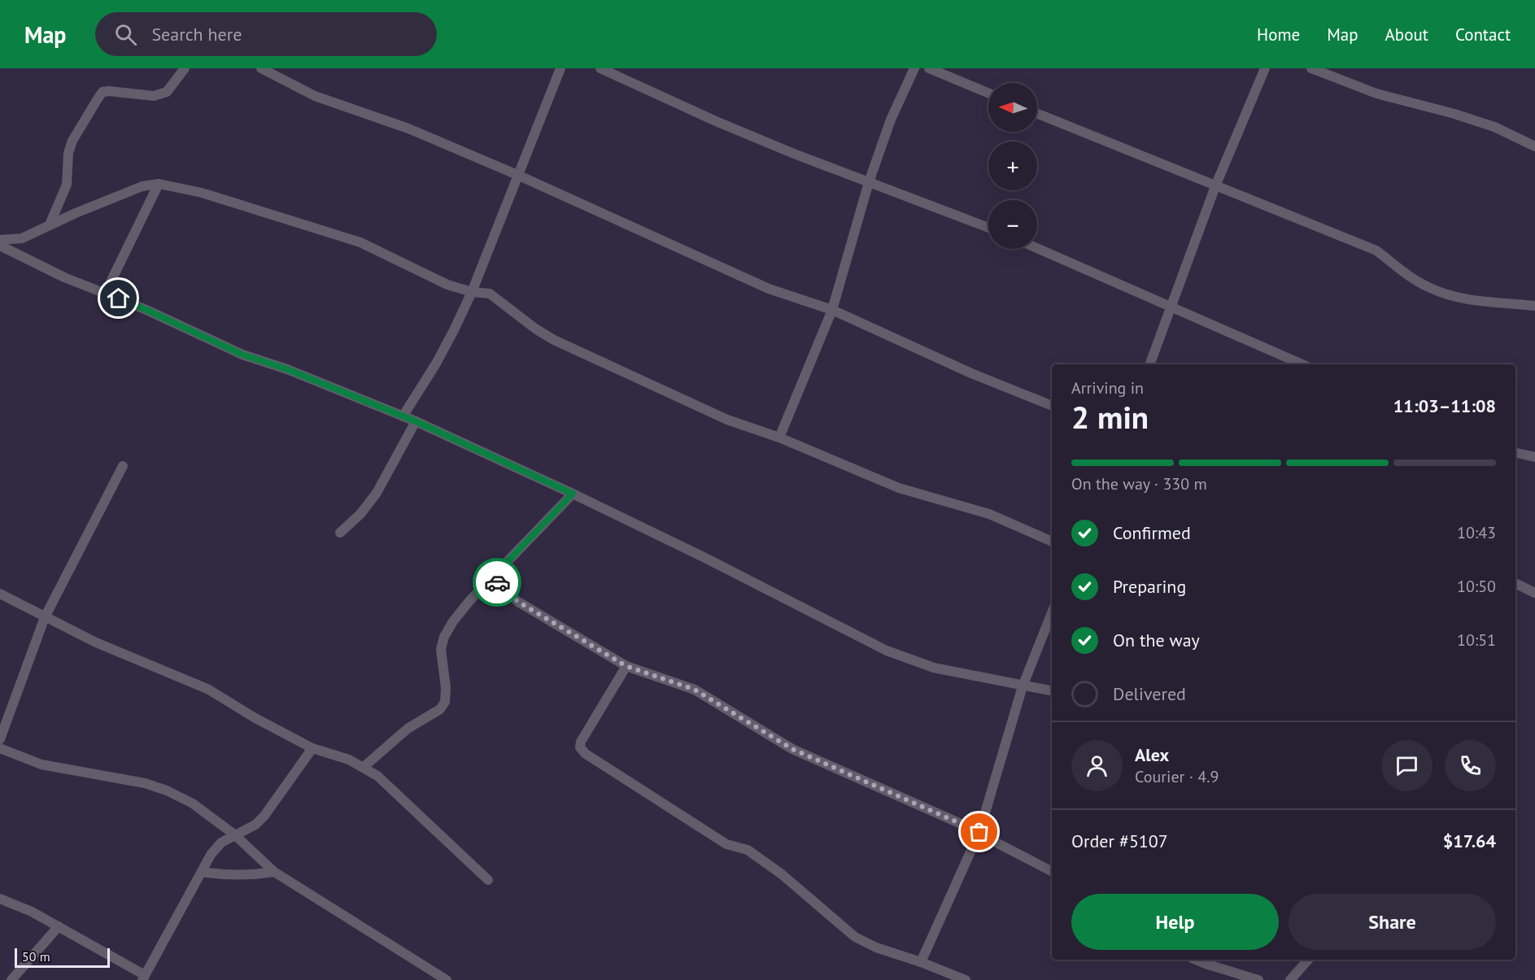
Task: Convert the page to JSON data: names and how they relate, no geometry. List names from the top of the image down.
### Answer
{
  "scale_bar": "50 m",
  "north": "left",
  "page": {
    "header": "Map",
    "search": "Search here",
    "nav": [
      "Home",
      "Map",
      "About",
      "Contact"
    ],
    "map_buttons": ["+", "−"],
    "heading": ["2 min", "Arriving in", "11:03–11:08"],
    "panel": [
      "Alex",
      "Courier · 4.9",
      "Order #5107",
      "$17.64"
    ],
    "bar": "On the way · 330 m",
    "list": [
      ["Confirmed", "10:43"],
      ["Preparing", "10:50"],
      ["On the way", "10:51"],
      "Delivered"
    ],
    "buttons": ["Help", "Share"],
    "scale": "50 m"
  }
}
